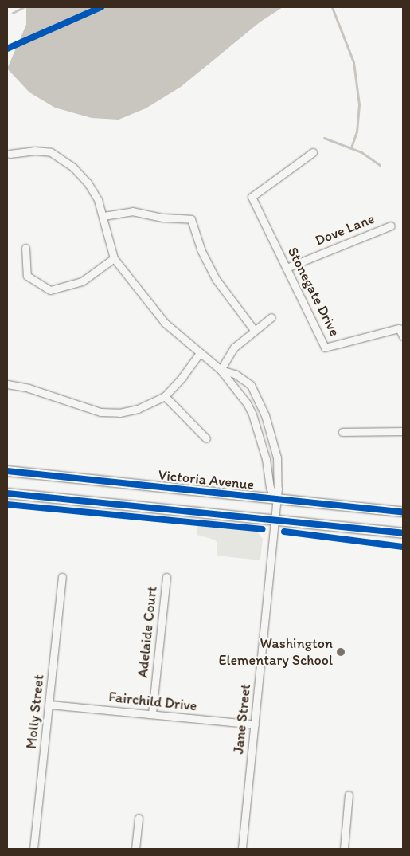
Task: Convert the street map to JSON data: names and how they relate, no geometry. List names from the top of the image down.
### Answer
{
  "streets": {
    "main road": ["Victoria Avenue"],
    "street": [
      "Dove Lane",
      "Stonegate Drive",
      "Adelaide Court",
      "Fairchild Drive",
      "Molly Street",
      "Jane Street"
    ]
  },
  "crossings": [
    ["Dove Lane", "Stonegate Drive"],
    ["Victoria Avenue", "Jane Street"],
    ["Adelaide Court", "Fairchild Drive"],
    ["Fairchild Drive", "Molly Street"],
    ["Fairchild Drive", "Jane Street"]
  ],
  "places": ["Washington Elementary School"]
}
